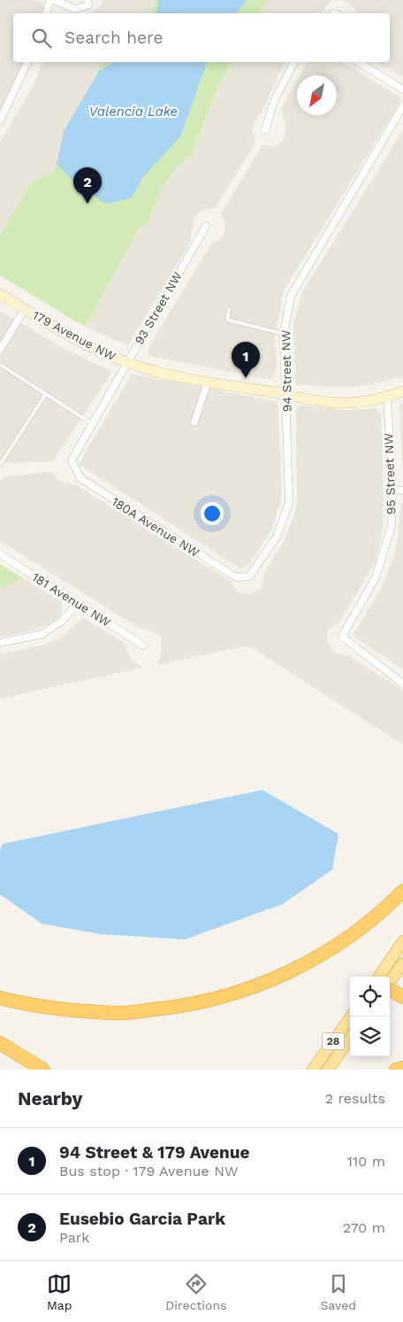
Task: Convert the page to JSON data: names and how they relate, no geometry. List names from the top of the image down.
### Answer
{
  "streets": {
    "main road": ["28"],
    "street": [
      "93 Street NW",
      "179 Avenue NW",
      "94 Street NW",
      "95 Street NW",
      "180A Avenue NW",
      "181 Avenue NW"
    ]
  },
  "crossings": [
    ["93 Street NW", "179 Avenue NW"],
    ["93 Street NW", "180A Avenue NW"],
    ["179 Avenue NW", "94 Street NW"],
    ["179 Avenue NW", "95 Street NW"],
    ["94 Street NW", "180A Avenue NW"]
  ],
  "water": ["Valencia Lake"],
  "north": "bottom left",
  "page": {
    "search": "Search here",
    "pins": ["2", "1"],
    "heading": ["Nearby", "2 results"],
    "list": [
      {
        "mark": "1",
        "name": "94 Street & 179 Avenue",
        "note": "Bus stop · 179 Avenue NW",
        "value": "110 m"
      },
      {
        "mark": "2",
        "name": "Eusebio Garcia Park",
        "note": "Park",
        "value": "270 m"
      }
    ],
    "nav": ["Map", "Directions", "Saved"]
  }
}
